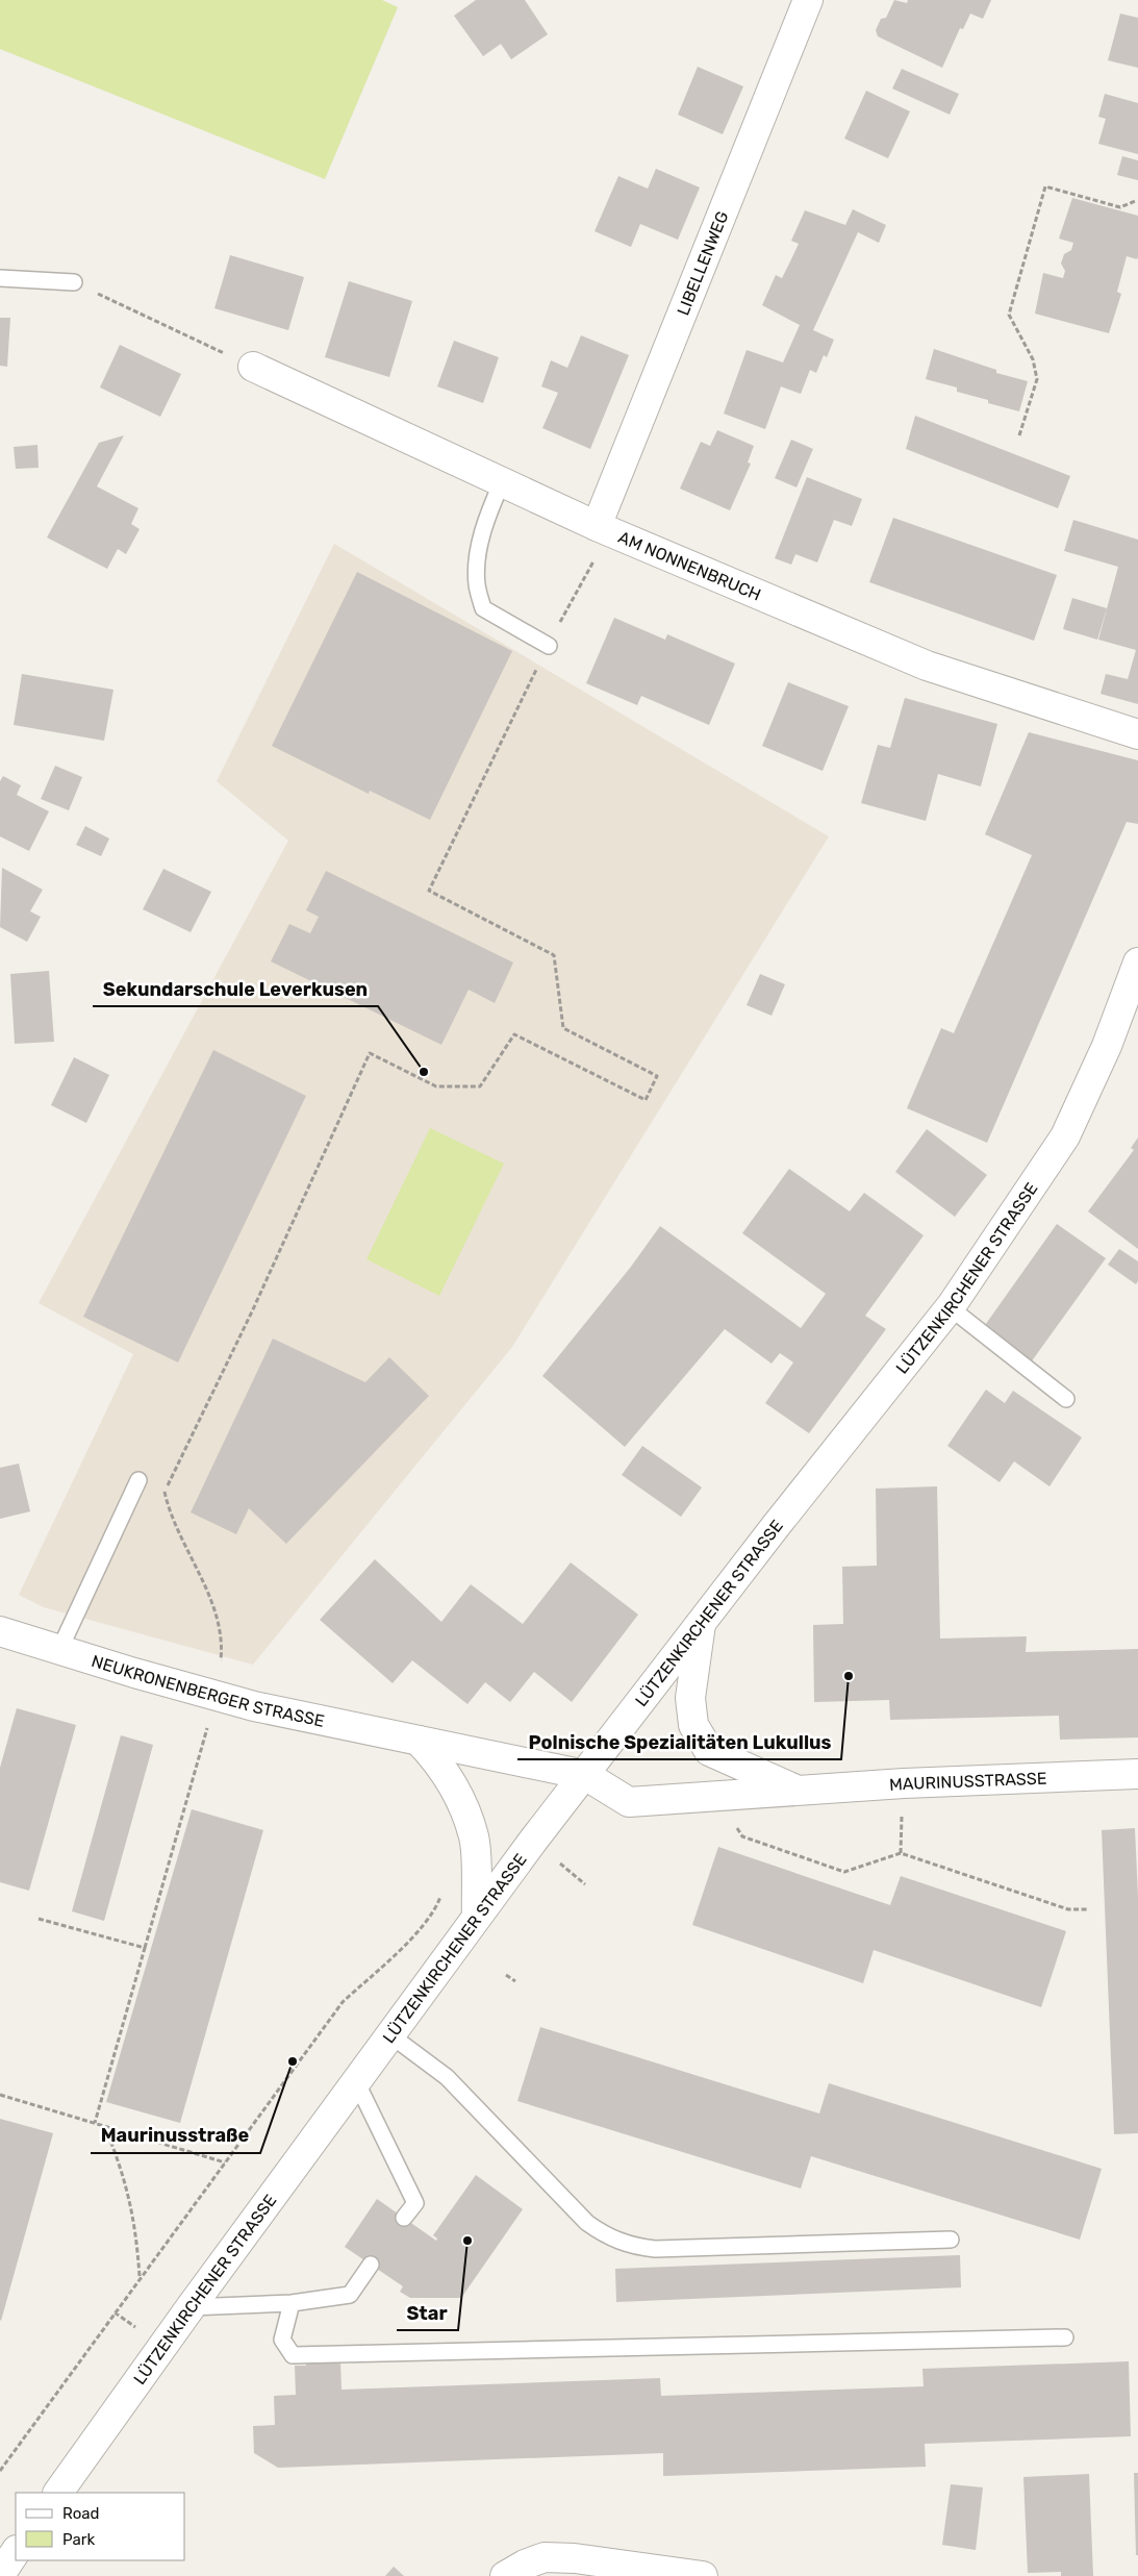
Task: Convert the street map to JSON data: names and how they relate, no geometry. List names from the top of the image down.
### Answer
{
  "streets": {
    "street": [
      "LIBELLENWEG",
      "AM NONNENBRUCH",
      "LÜTZENKIRCHENER STRASSE",
      "NEUKRONENBERGER STRASSE",
      "MAURINUSSTRASSE"
    ]
  },
  "crossings": [
    ["LIBELLENWEG", "AM NONNENBRUCH"],
    ["LÜTZENKIRCHENER STRASSE", "NEUKRONENBERGER STRASSE"],
    ["LÜTZENKIRCHENER STRASSE", "MAURINUSSTRASSE"],
    ["NEUKRONENBERGER STRASSE", "MAURINUSSTRASSE"]
  ],
  "places": [
    "Sekundarschule Leverkusen",
    "Polnische Spezialitäten Lukullus",
    "Maurinusstraße",
    "Star"
  ],
  "legend": ["Road", "Park"]
}
